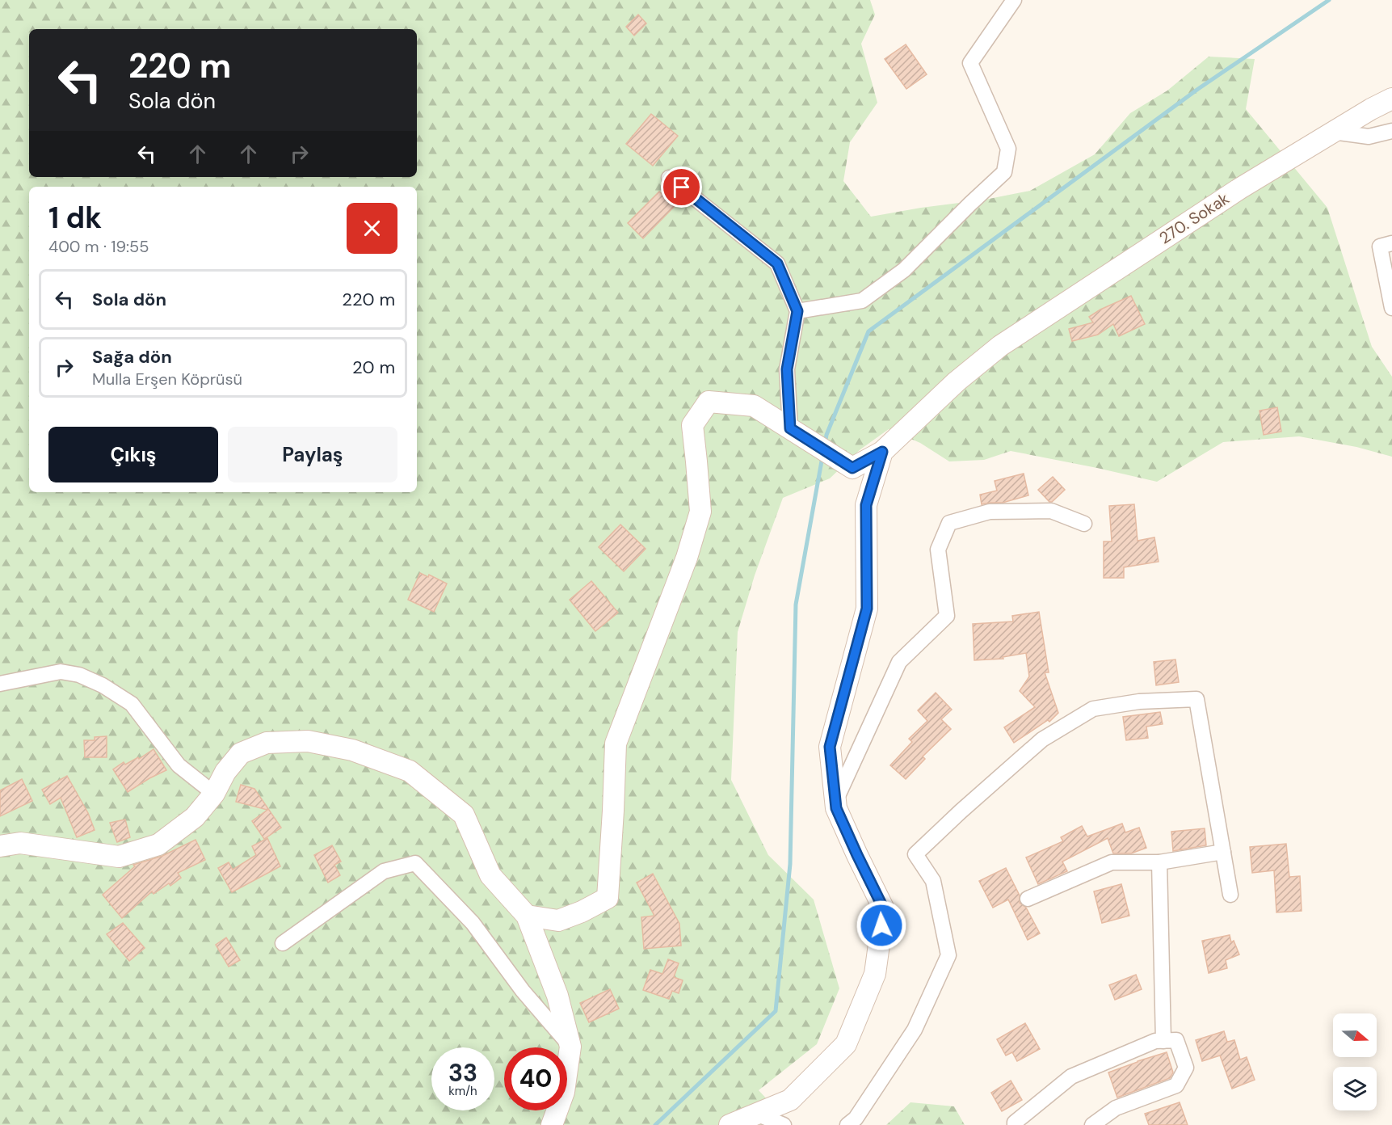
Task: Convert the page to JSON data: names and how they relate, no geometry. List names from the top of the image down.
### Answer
{
  "streets": {
    "street": ["270. Sokak"]
  },
  "north": "right",
  "page": {
    "turn": ["220 m", "Sola dön"],
    "heading": ["1 dk", "400 m · 19:55"],
    "list": [
      {
        "name": "Sola dön",
        "value": "220 m"
      },
      {
        "name": "Sağa dön",
        "note": "Mulla Erşen Köprüsü",
        "value": "20 m"
      }
    ],
    "buttons": ["Çıkış", "Paylaş"],
    "speed": "33 km/h",
    "limit": "40"
  }
}
